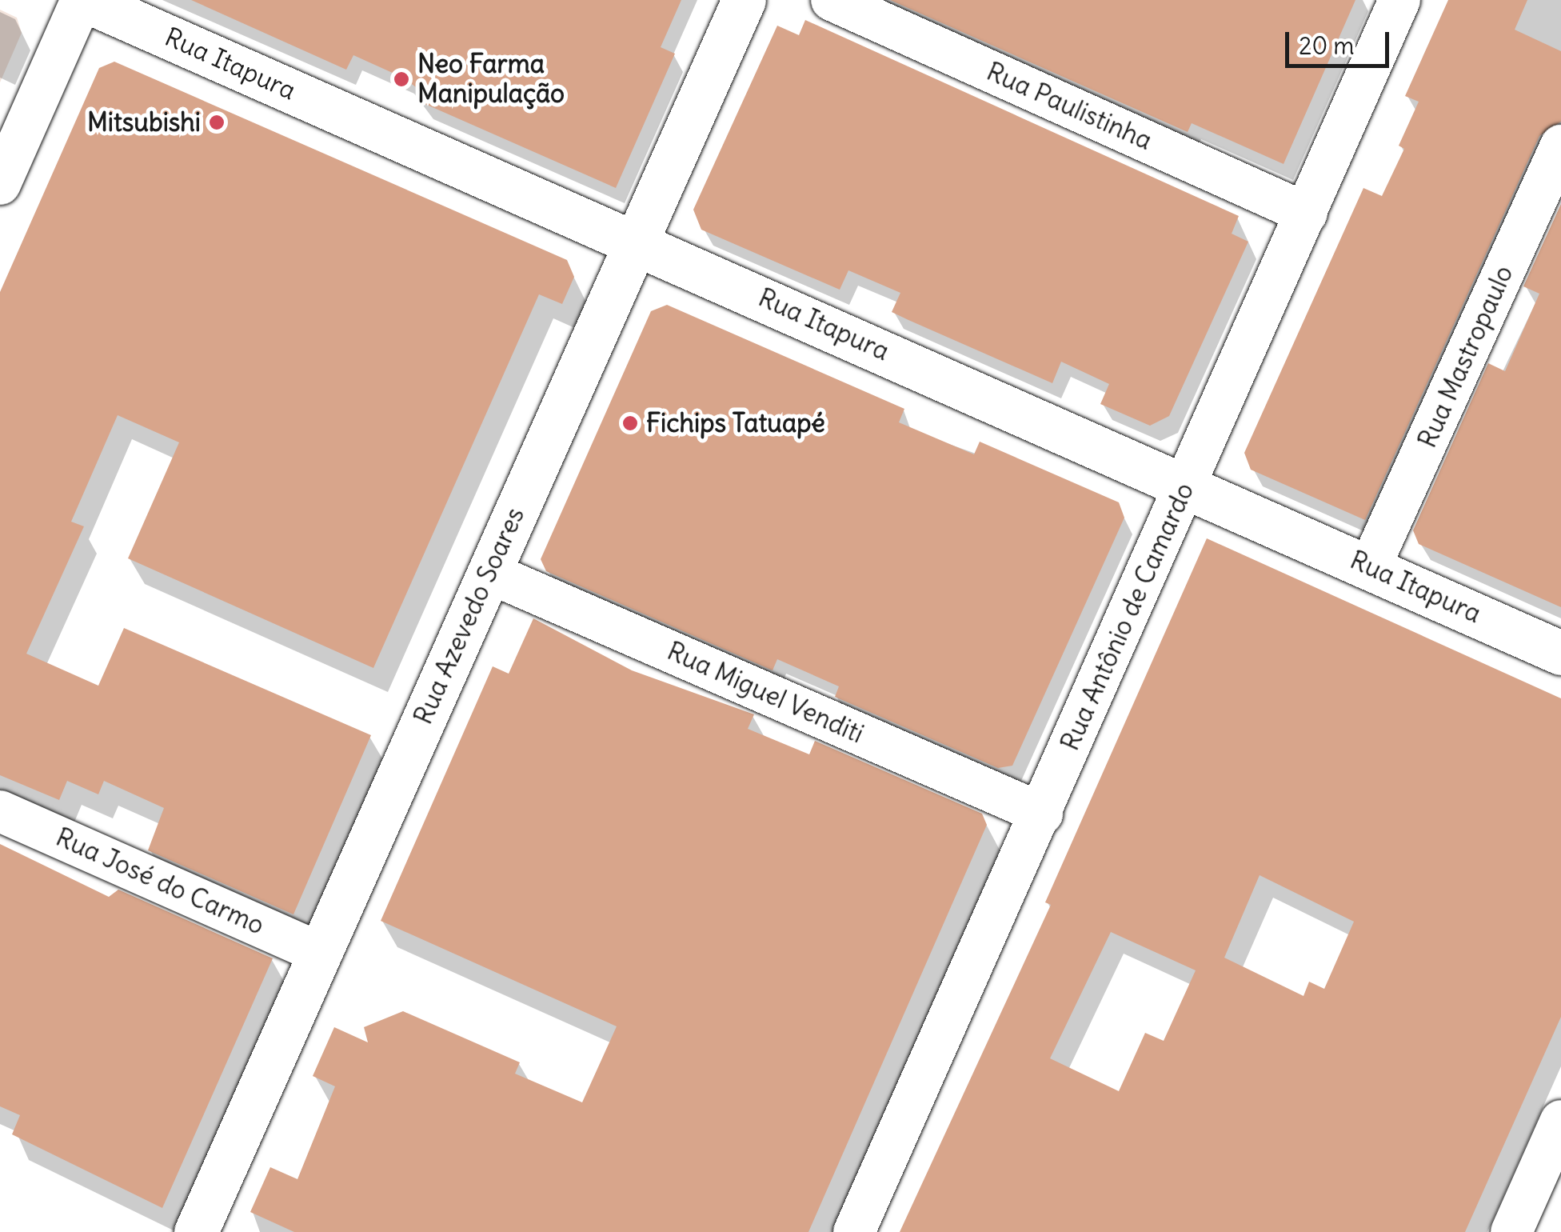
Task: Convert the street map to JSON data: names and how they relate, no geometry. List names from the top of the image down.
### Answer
{
  "streets": {
    "street": [
      "Rua Itapura",
      "Rua Paulistinha",
      "Rua Mastropaulo",
      "Rua Azevedo Soares",
      "Rua Antônio de Camardo",
      "Rua Miguel Venditi",
      "Rua José do Carmo"
    ]
  },
  "crossings": [
    ["Rua Itapura", "Rua Mastropaulo"],
    ["Rua Itapura", "Rua Azevedo Soares"],
    ["Rua Itapura", "Rua Antônio de Camardo"],
    ["Rua Paulistinha", "Rua Antônio de Camardo"],
    ["Rua Azevedo Soares", "Rua Miguel Venditi"],
    ["Rua Azevedo Soares", "Rua José do Carmo"],
    ["Rua Antônio de Camardo", "Rua Miguel Venditi"]
  ],
  "places": ["Neo Farma Manipulação", "Mitsubishi", "Fichips Tatuapé"],
  "scale_bar": "20 m"
}
